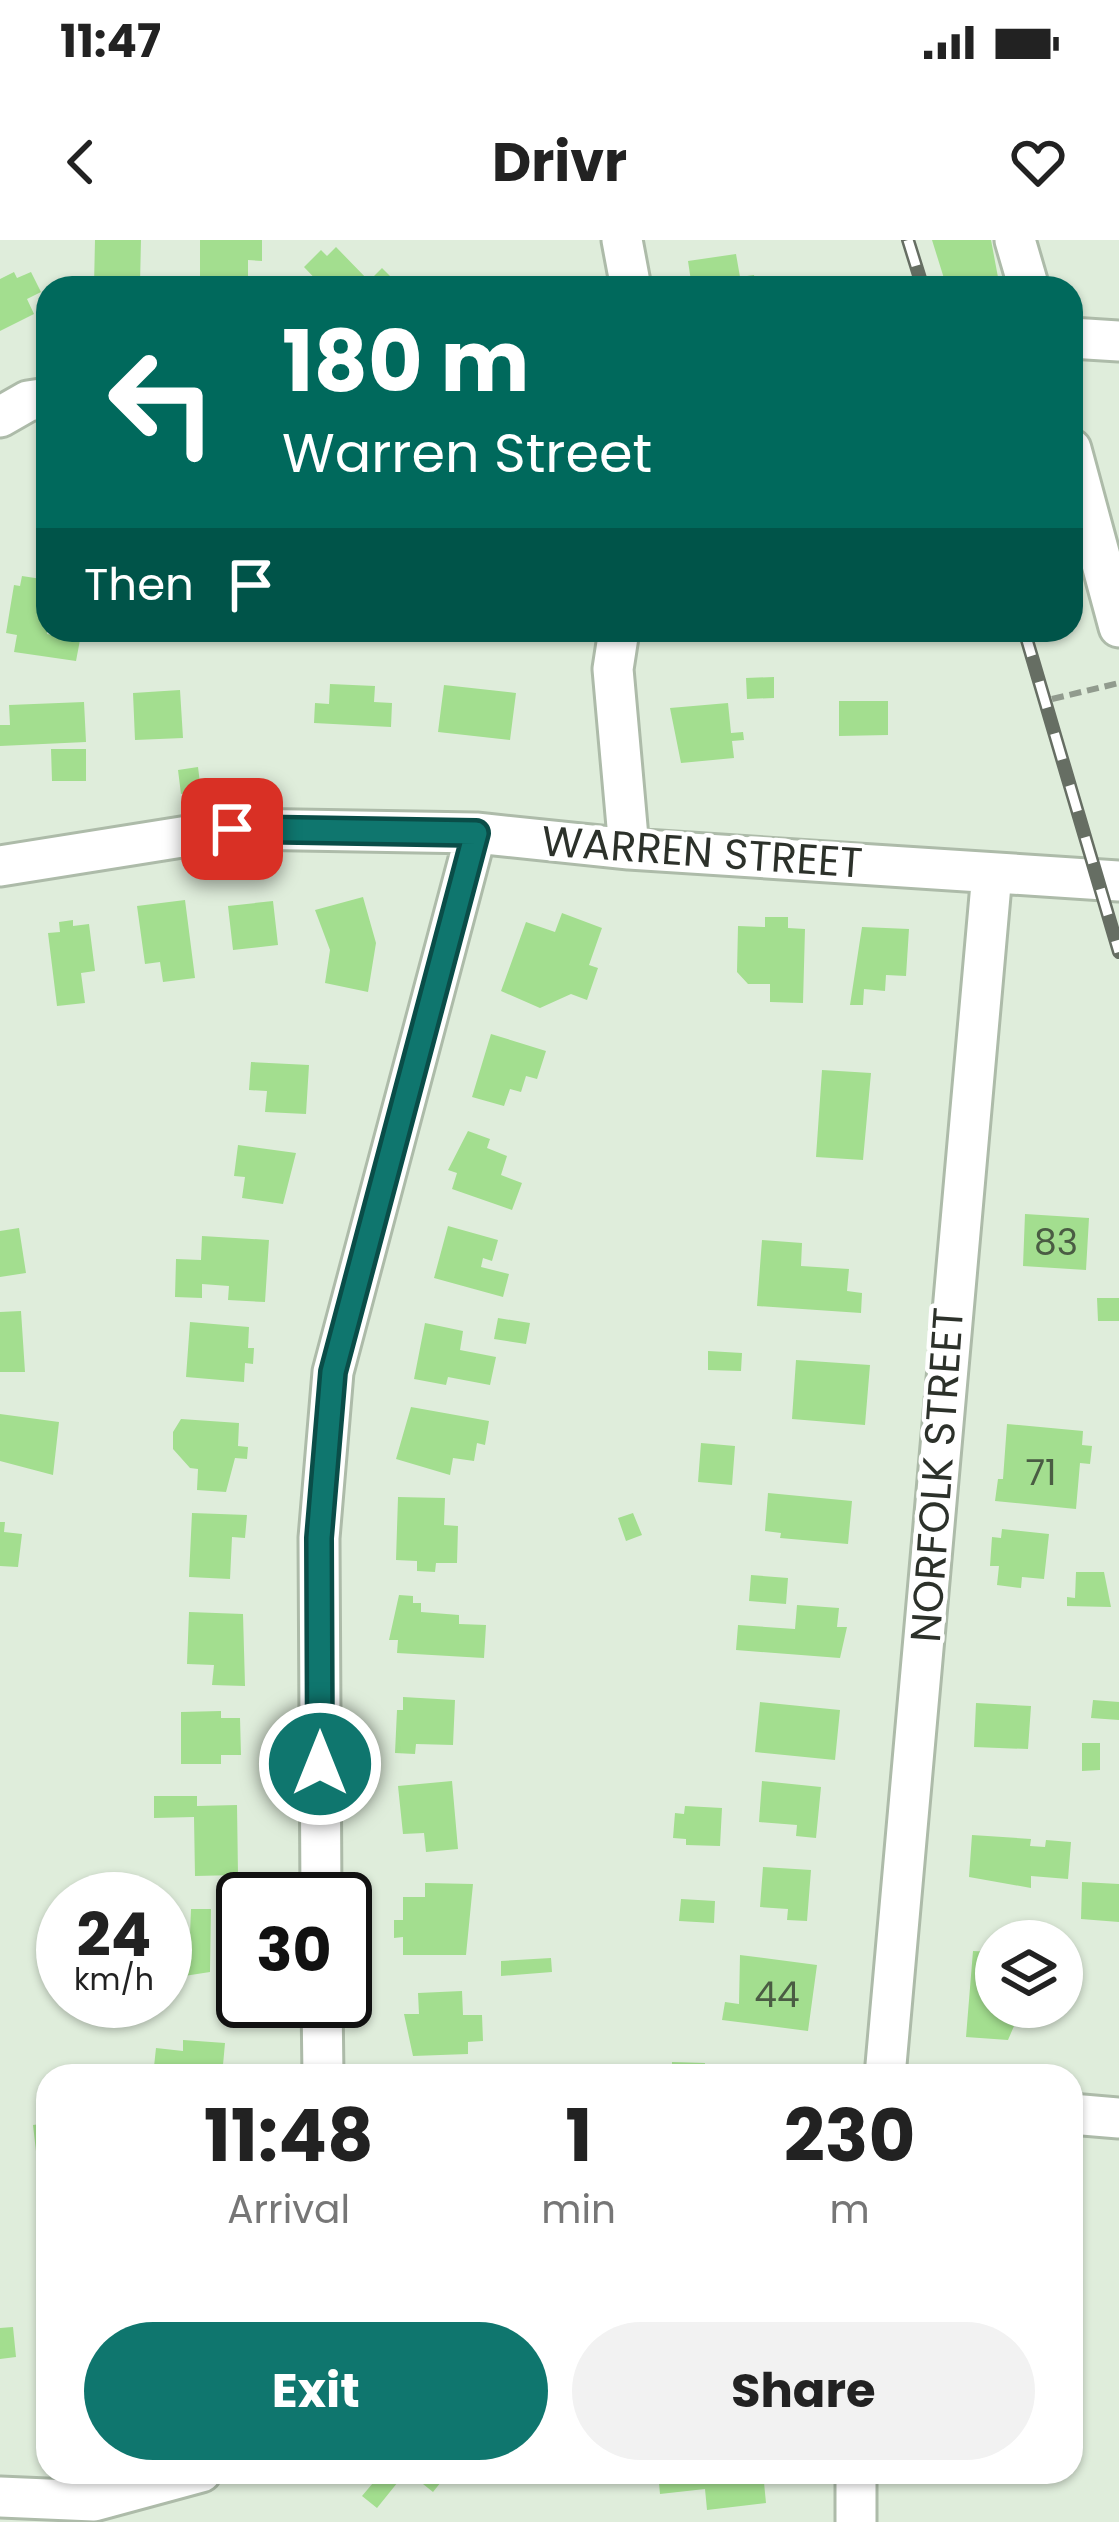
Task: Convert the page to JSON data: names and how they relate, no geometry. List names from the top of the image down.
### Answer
{
  "streets": {
    "street": ["WARREN STREET", "NORFOLK STREET"]
  },
  "crossings": [
    ["WARREN STREET", "NORFOLK STREET"]
  ],
  "house_numbers": ["83", "71", "44"],
  "page": {
    "status": "11:47",
    "header": "Drivr",
    "turn": ["180 m", "Warren Street"],
    "then": "Then",
    "speed": "24 km/h",
    "limit": "30",
    "eta": [
      "11:48",
      "Arrival",
      "1",
      "min",
      "230",
      "m"
    ],
    "buttons": ["Exit", "Share"]
  }
}
